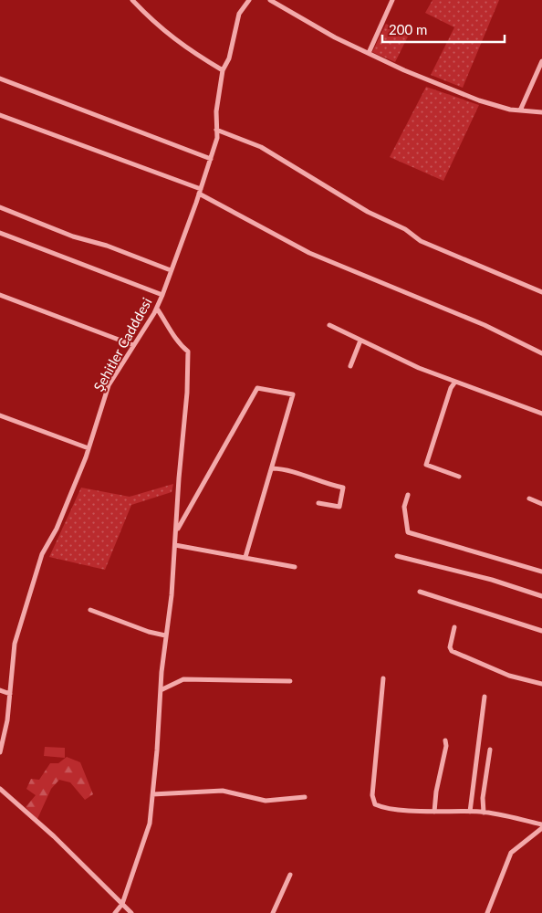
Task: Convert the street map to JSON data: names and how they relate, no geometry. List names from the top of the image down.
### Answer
{
  "streets": {
    "street": ["Şehitler Cadddesi"]
  },
  "scale_bar": "200 m"
}
